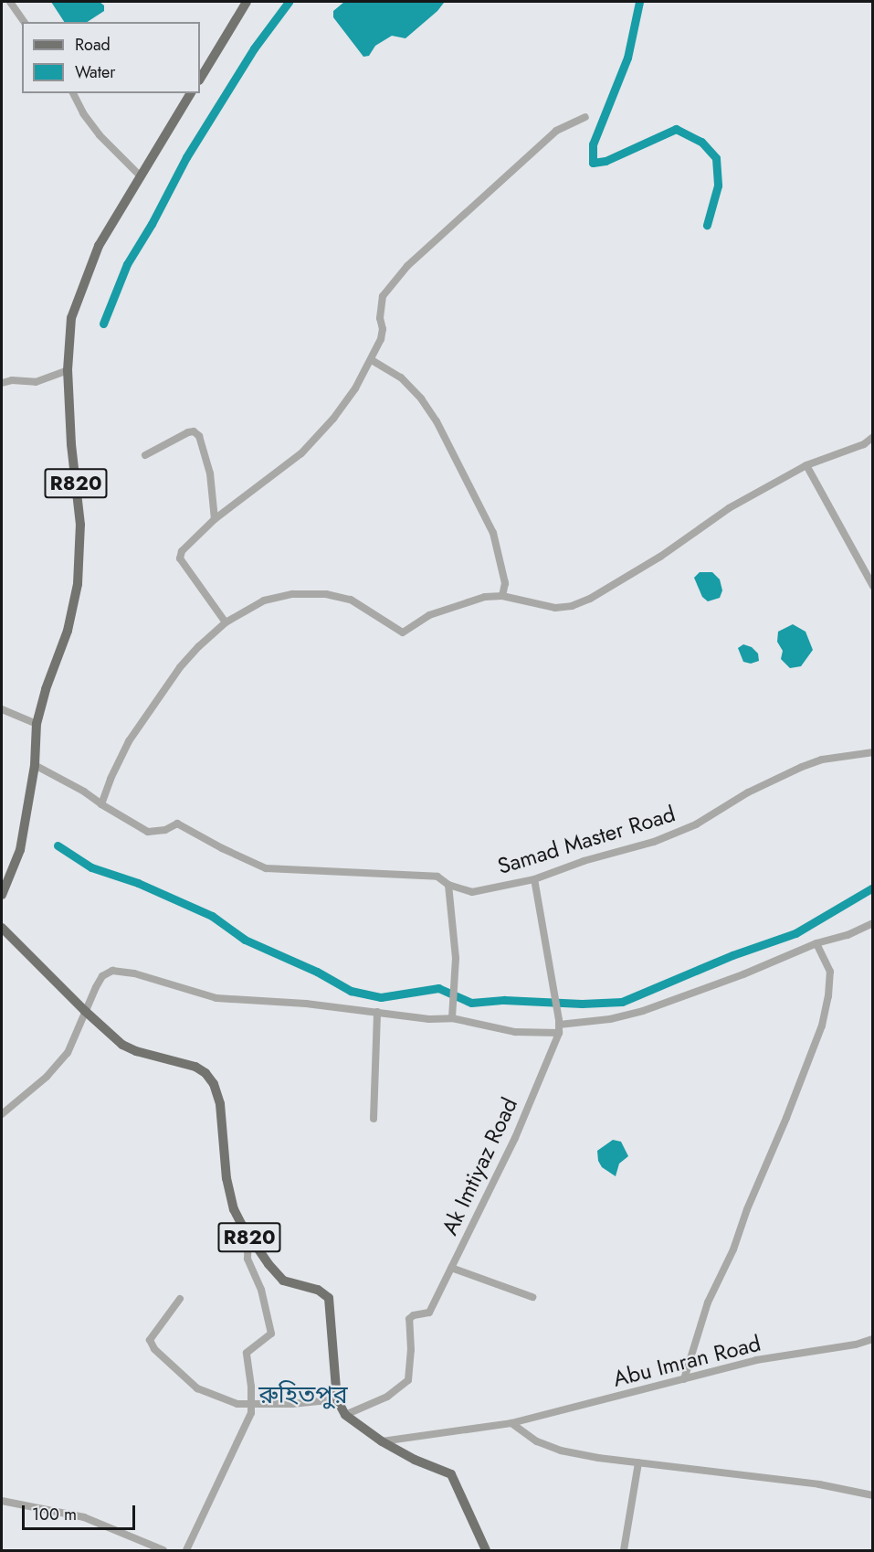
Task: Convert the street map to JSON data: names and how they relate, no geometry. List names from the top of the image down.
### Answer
{
  "streets": {
    "main road": ["R820"],
    "street": ["Samad Master Road", "Ak Imtiyaz Road", "Abu Imran Road"]
  },
  "crossings": [
    ["R820", "Samad Master Road"],
    ["R820", "Ak Imtiyaz Road"],
    ["R820", "Abu Imran Road"]
  ],
  "districts": ["রুহিতপুর"],
  "legend": ["Road", "Water"],
  "scale_bar": "100 m"
}
